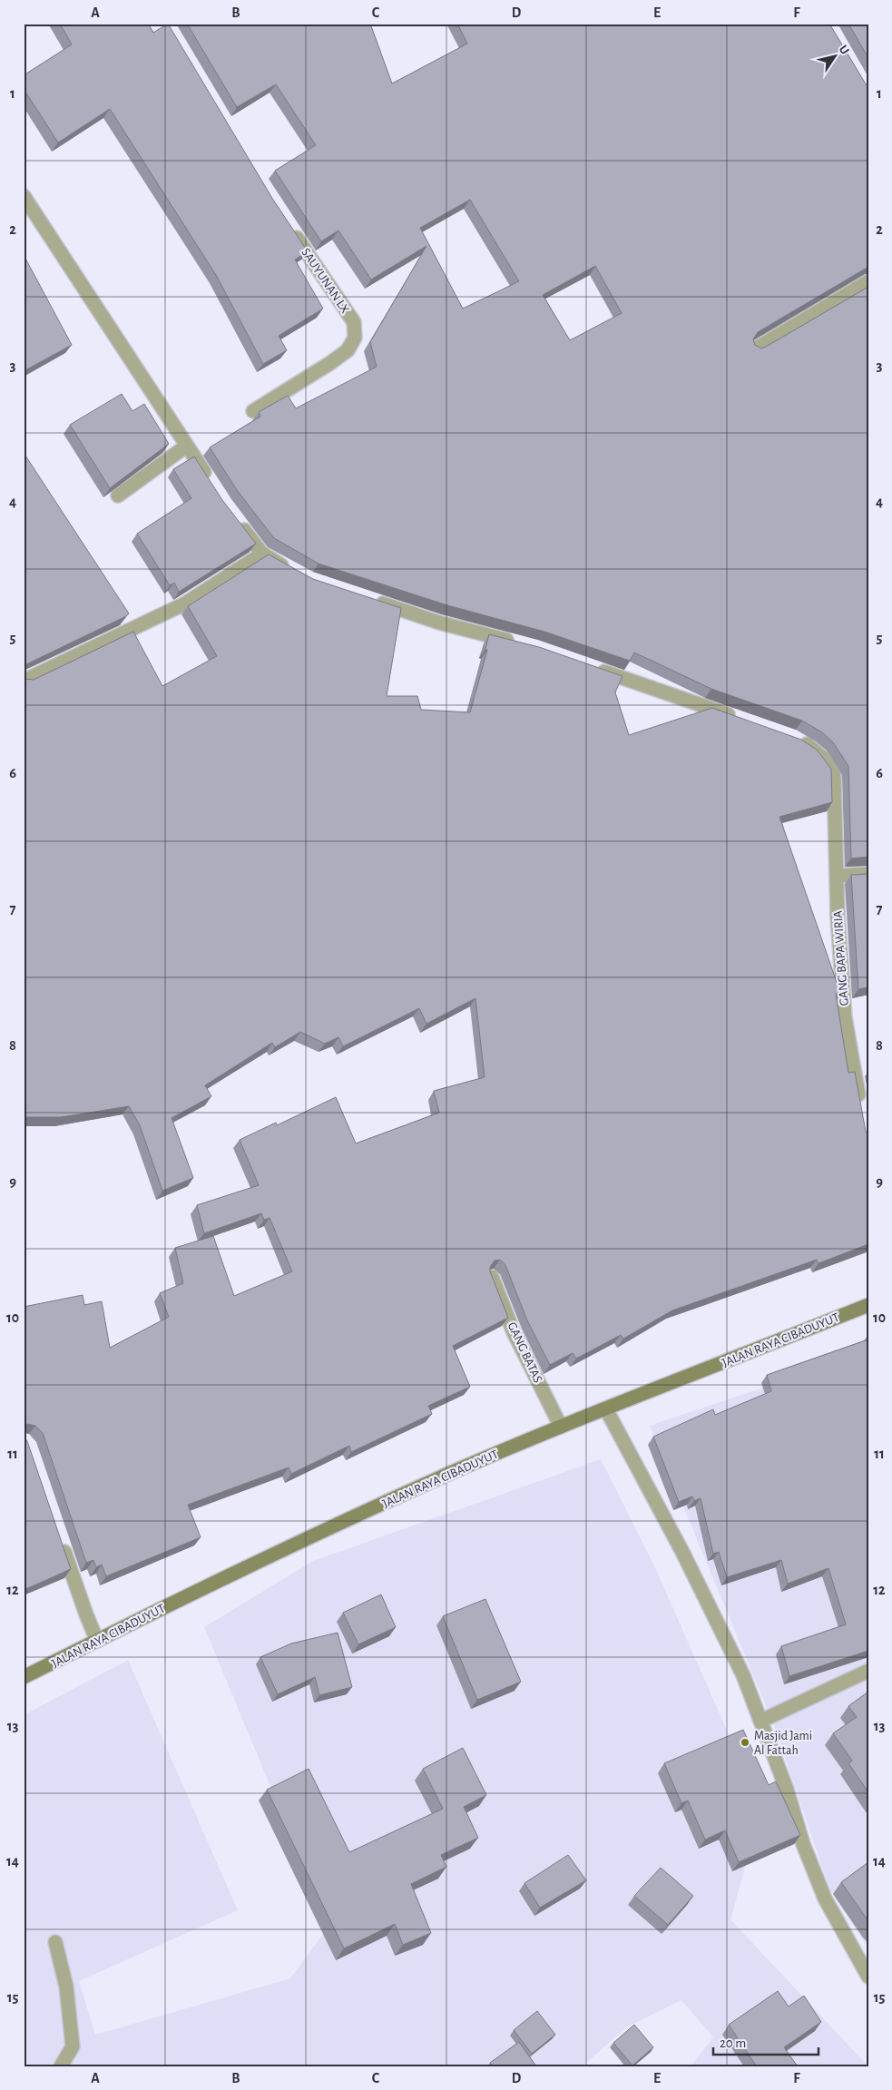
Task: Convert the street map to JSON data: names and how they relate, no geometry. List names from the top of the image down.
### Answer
{
  "streets": {
    "main road": ["JALAN RAYA CIBADUYUT"],
    "street": ["SAUYUNAN LX", "GANG BAPA WIRIA", "GANG BATAS"]
  },
  "crossings": [
    ["JALAN RAYA CIBADUYUT", "GANG BATAS"]
  ],
  "places": ["Masjid Jami Al Fattah"],
  "scale_bar": "20 m",
  "north": "top right",
  "grid": {
    "columns": [
      "A",
      "B",
      "C",
      "D",
      "E",
      "F"
    ],
    "rows": [
      "1",
      "2",
      "3",
      "4",
      "5",
      "6",
      "7",
      "8",
      "9",
      "10",
      "11",
      "12",
      "13",
      "14",
      "15"
    ]
  }
}
